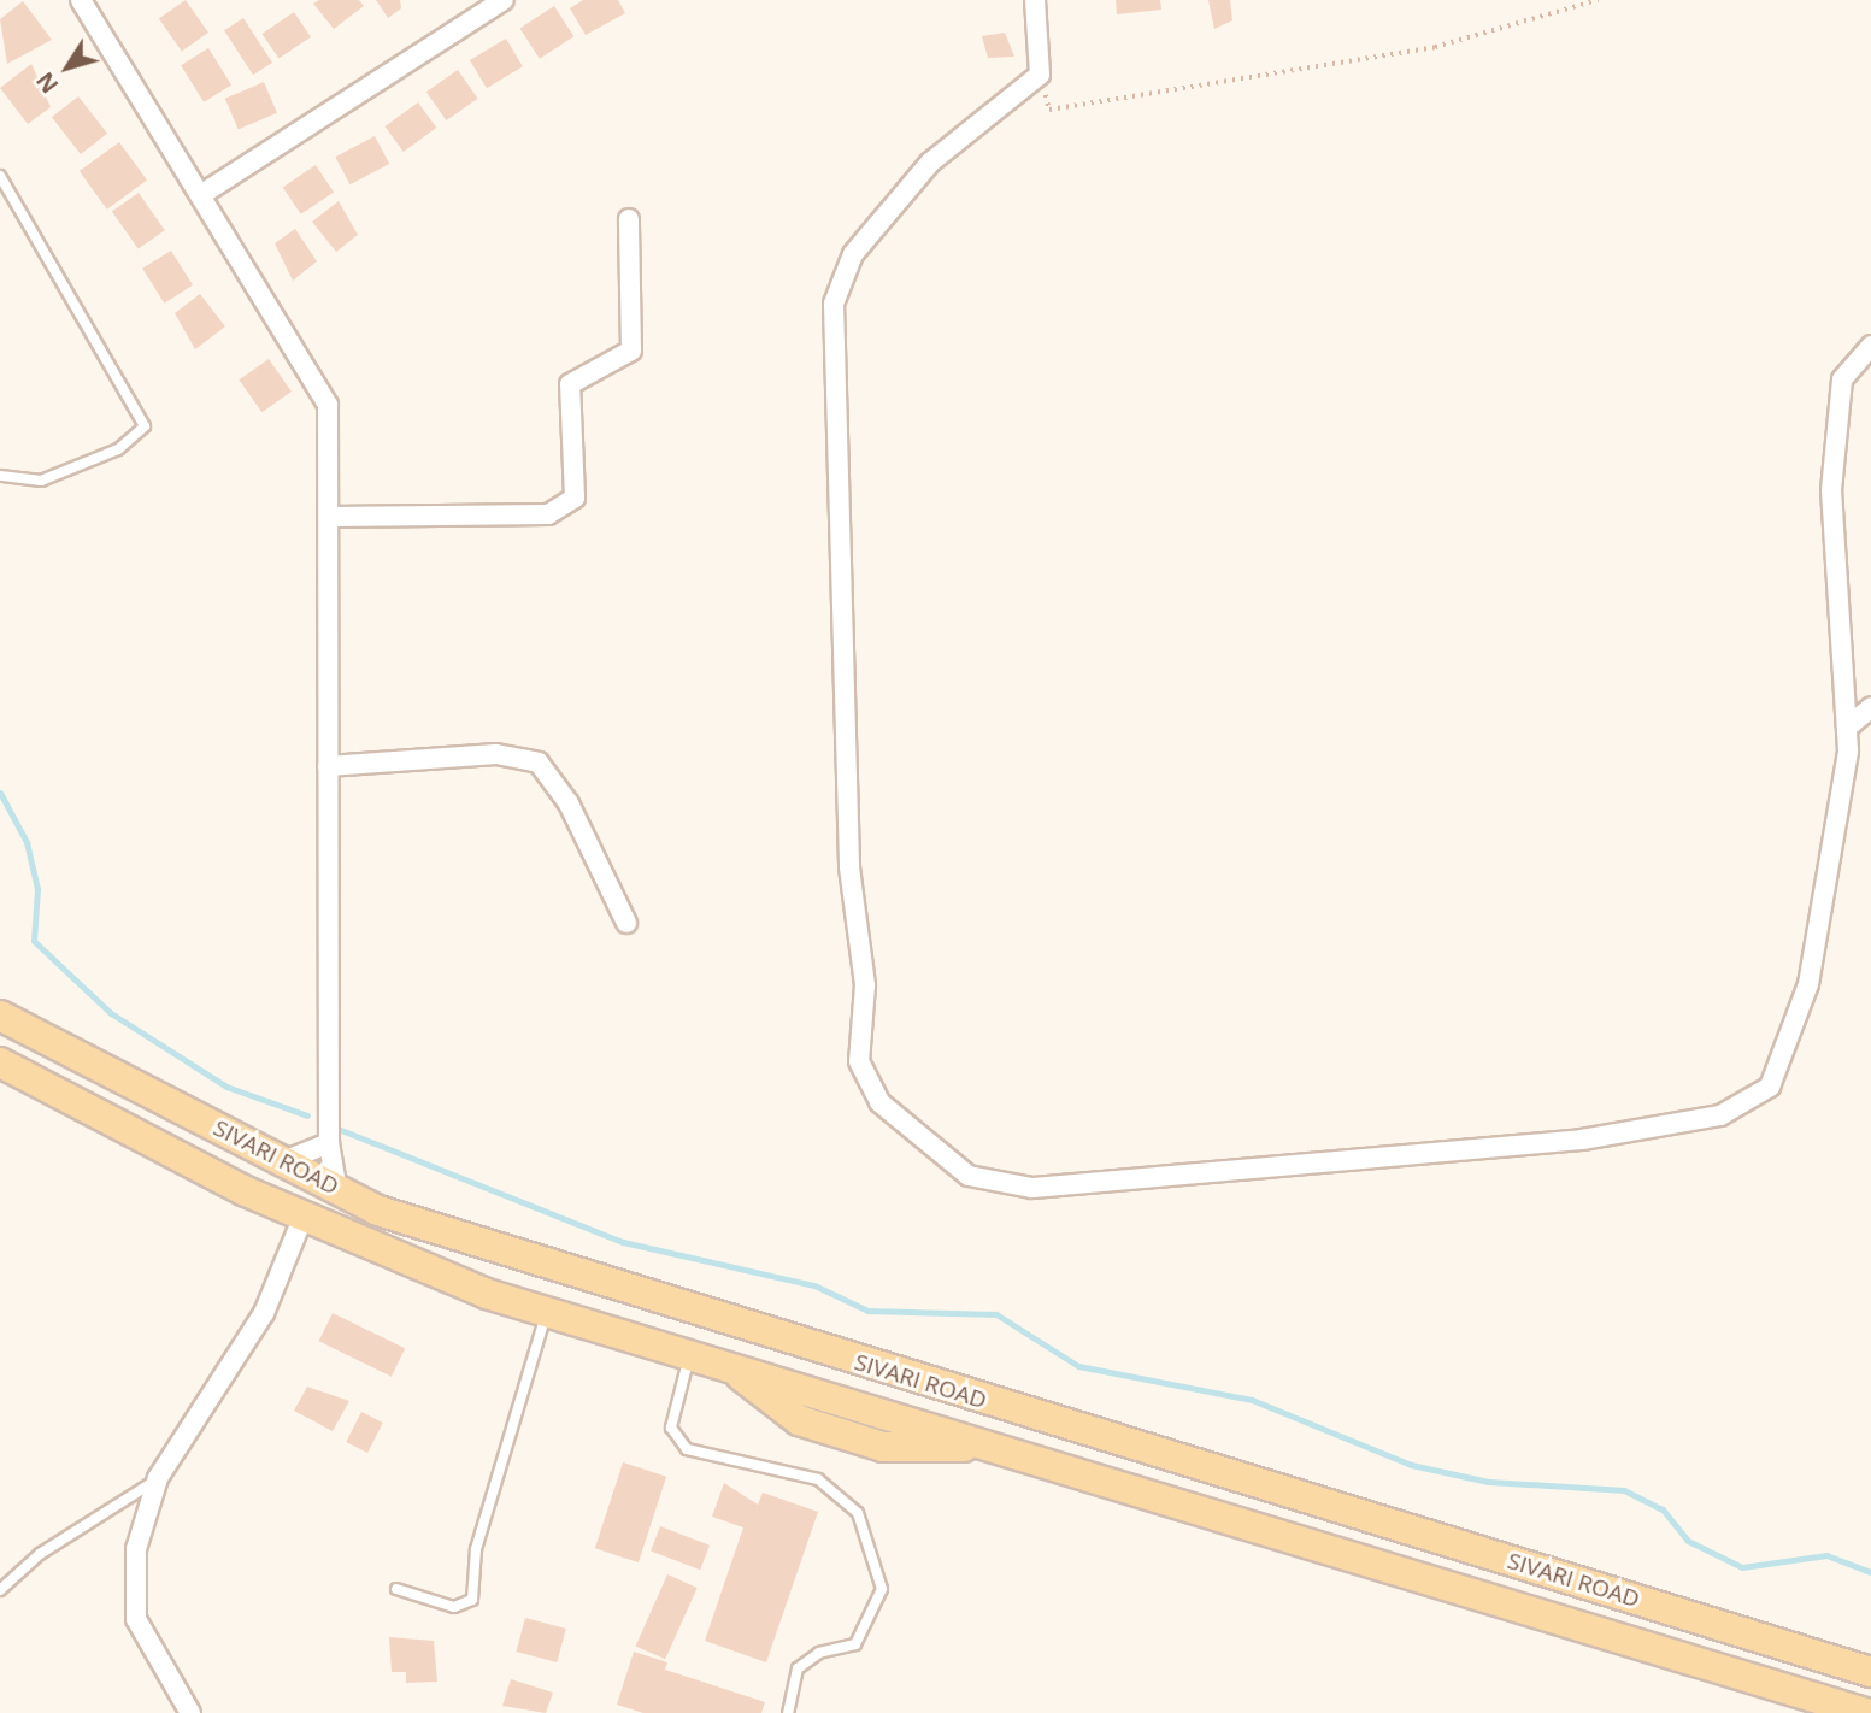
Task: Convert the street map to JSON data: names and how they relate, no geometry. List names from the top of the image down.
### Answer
{
  "streets": {
    "main road": ["SIVARI ROAD"]
  },
  "north": "bottom left"
}
